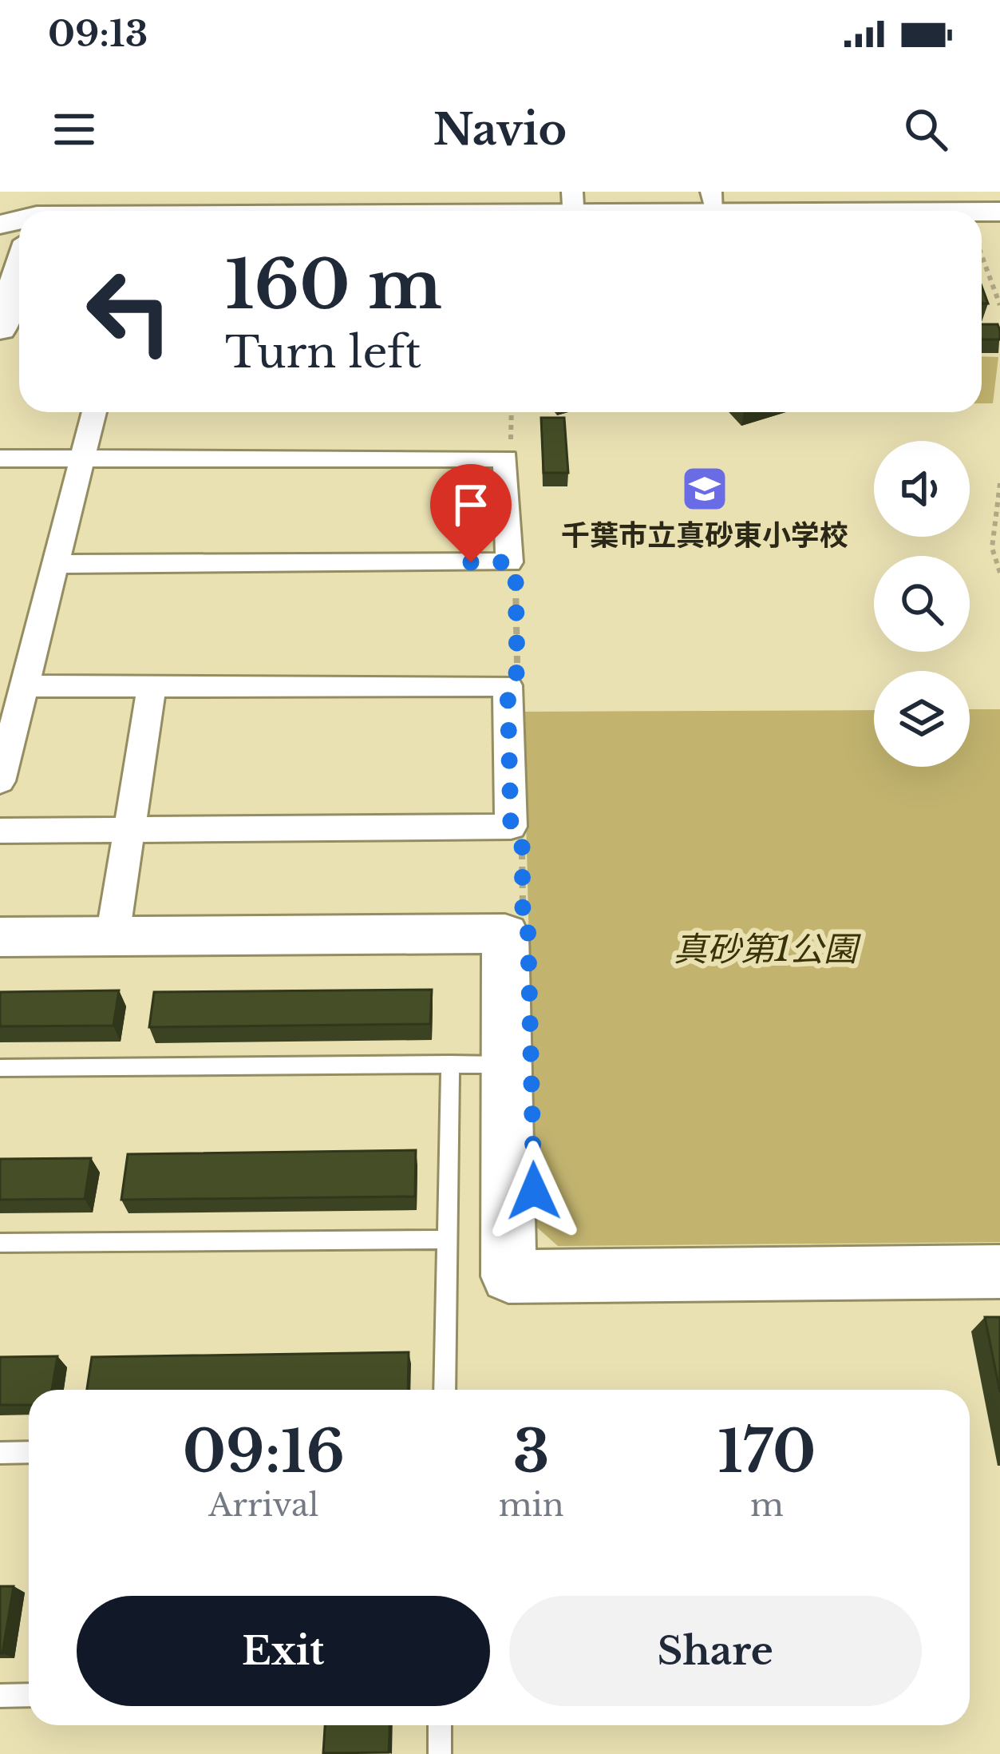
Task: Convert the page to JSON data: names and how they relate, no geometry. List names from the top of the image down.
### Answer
{
  "parks": ["真砂第1公園"],
  "places": {
    "school or university": ["千葉市立真砂東小学校"]
  },
  "page": {
    "status": "09:13",
    "header": "Navio",
    "turn": ["160 m", "Turn left"],
    "eta": [
      "09:16",
      "Arrival",
      "3",
      "min",
      "170",
      "m"
    ],
    "buttons": ["Exit", "Share"]
  }
}
